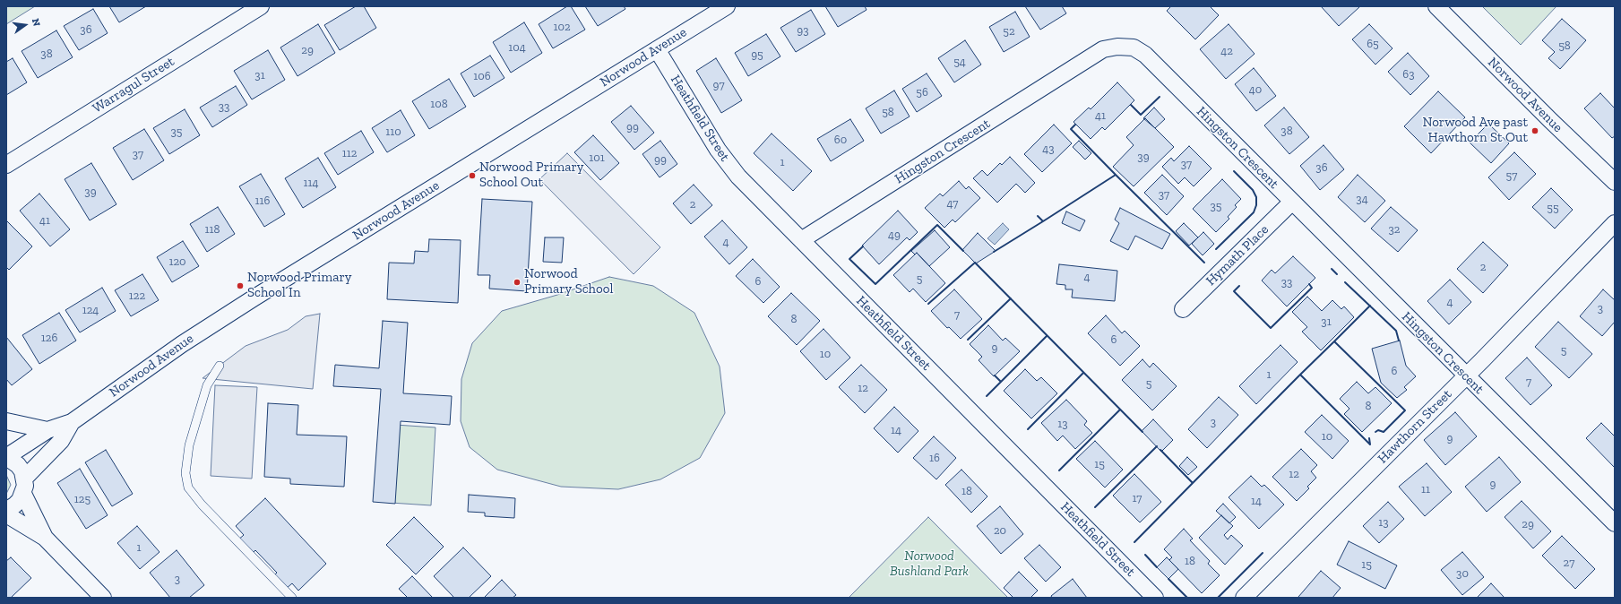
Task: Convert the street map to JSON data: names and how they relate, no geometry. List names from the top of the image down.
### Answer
{
  "streets": {
    "street": [
      "Norwood Avenue",
      "Warragul Street",
      "Heathfield Street",
      "Hingston Crescent",
      "Hymath Place",
      "Hawthorn Street"
    ]
  },
  "crossings": [
    ["Norwood Avenue", "Heathfield Street"],
    ["Heathfield Street", "Hingston Crescent"],
    ["Hingston Crescent", "Hymath Place"],
    ["Hingston Crescent", "Hawthorn Street"]
  ],
  "parks": ["Norwood Bushland Park"],
  "places": [
    "Norwood Ave past Hawthorn St Out",
    "Norwood Primary School Out",
    "Norwood Primary School",
    "Norwood Primary School In"
  ],
  "house_numbers": [
    "102",
    "36",
    "93",
    "52",
    "65",
    "58",
    "104",
    "29",
    "42",
    "38",
    "95",
    "54",
    "63",
    "31",
    "106",
    "97",
    "40",
    "56",
    "108",
    "33",
    "58",
    "41",
    "99",
    "38",
    "35",
    "110",
    "60",
    "43",
    "112",
    "37",
    "39",
    "101",
    "99",
    "1",
    "37",
    "36",
    "57",
    "114",
    "39",
    "37",
    "34",
    "116",
    "47",
    "2",
    "35",
    "55",
    "41",
    "118",
    "32",
    "49",
    "4",
    "120",
    "2",
    "4",
    "5",
    "6",
    "33",
    "122",
    "4",
    "3",
    "124",
    "7",
    "8",
    "31",
    "126",
    "6",
    "9",
    "5",
    "10",
    "6",
    "1",
    "7",
    "5",
    "12",
    "8",
    "3",
    "13",
    "14",
    "10",
    "9",
    "16",
    "15",
    "12",
    "9",
    "11",
    "18",
    "17",
    "125",
    "14",
    "13",
    "29",
    "20",
    "1",
    "18",
    "27",
    "15",
    "30",
    "3"
  ],
  "north": "right"
}
